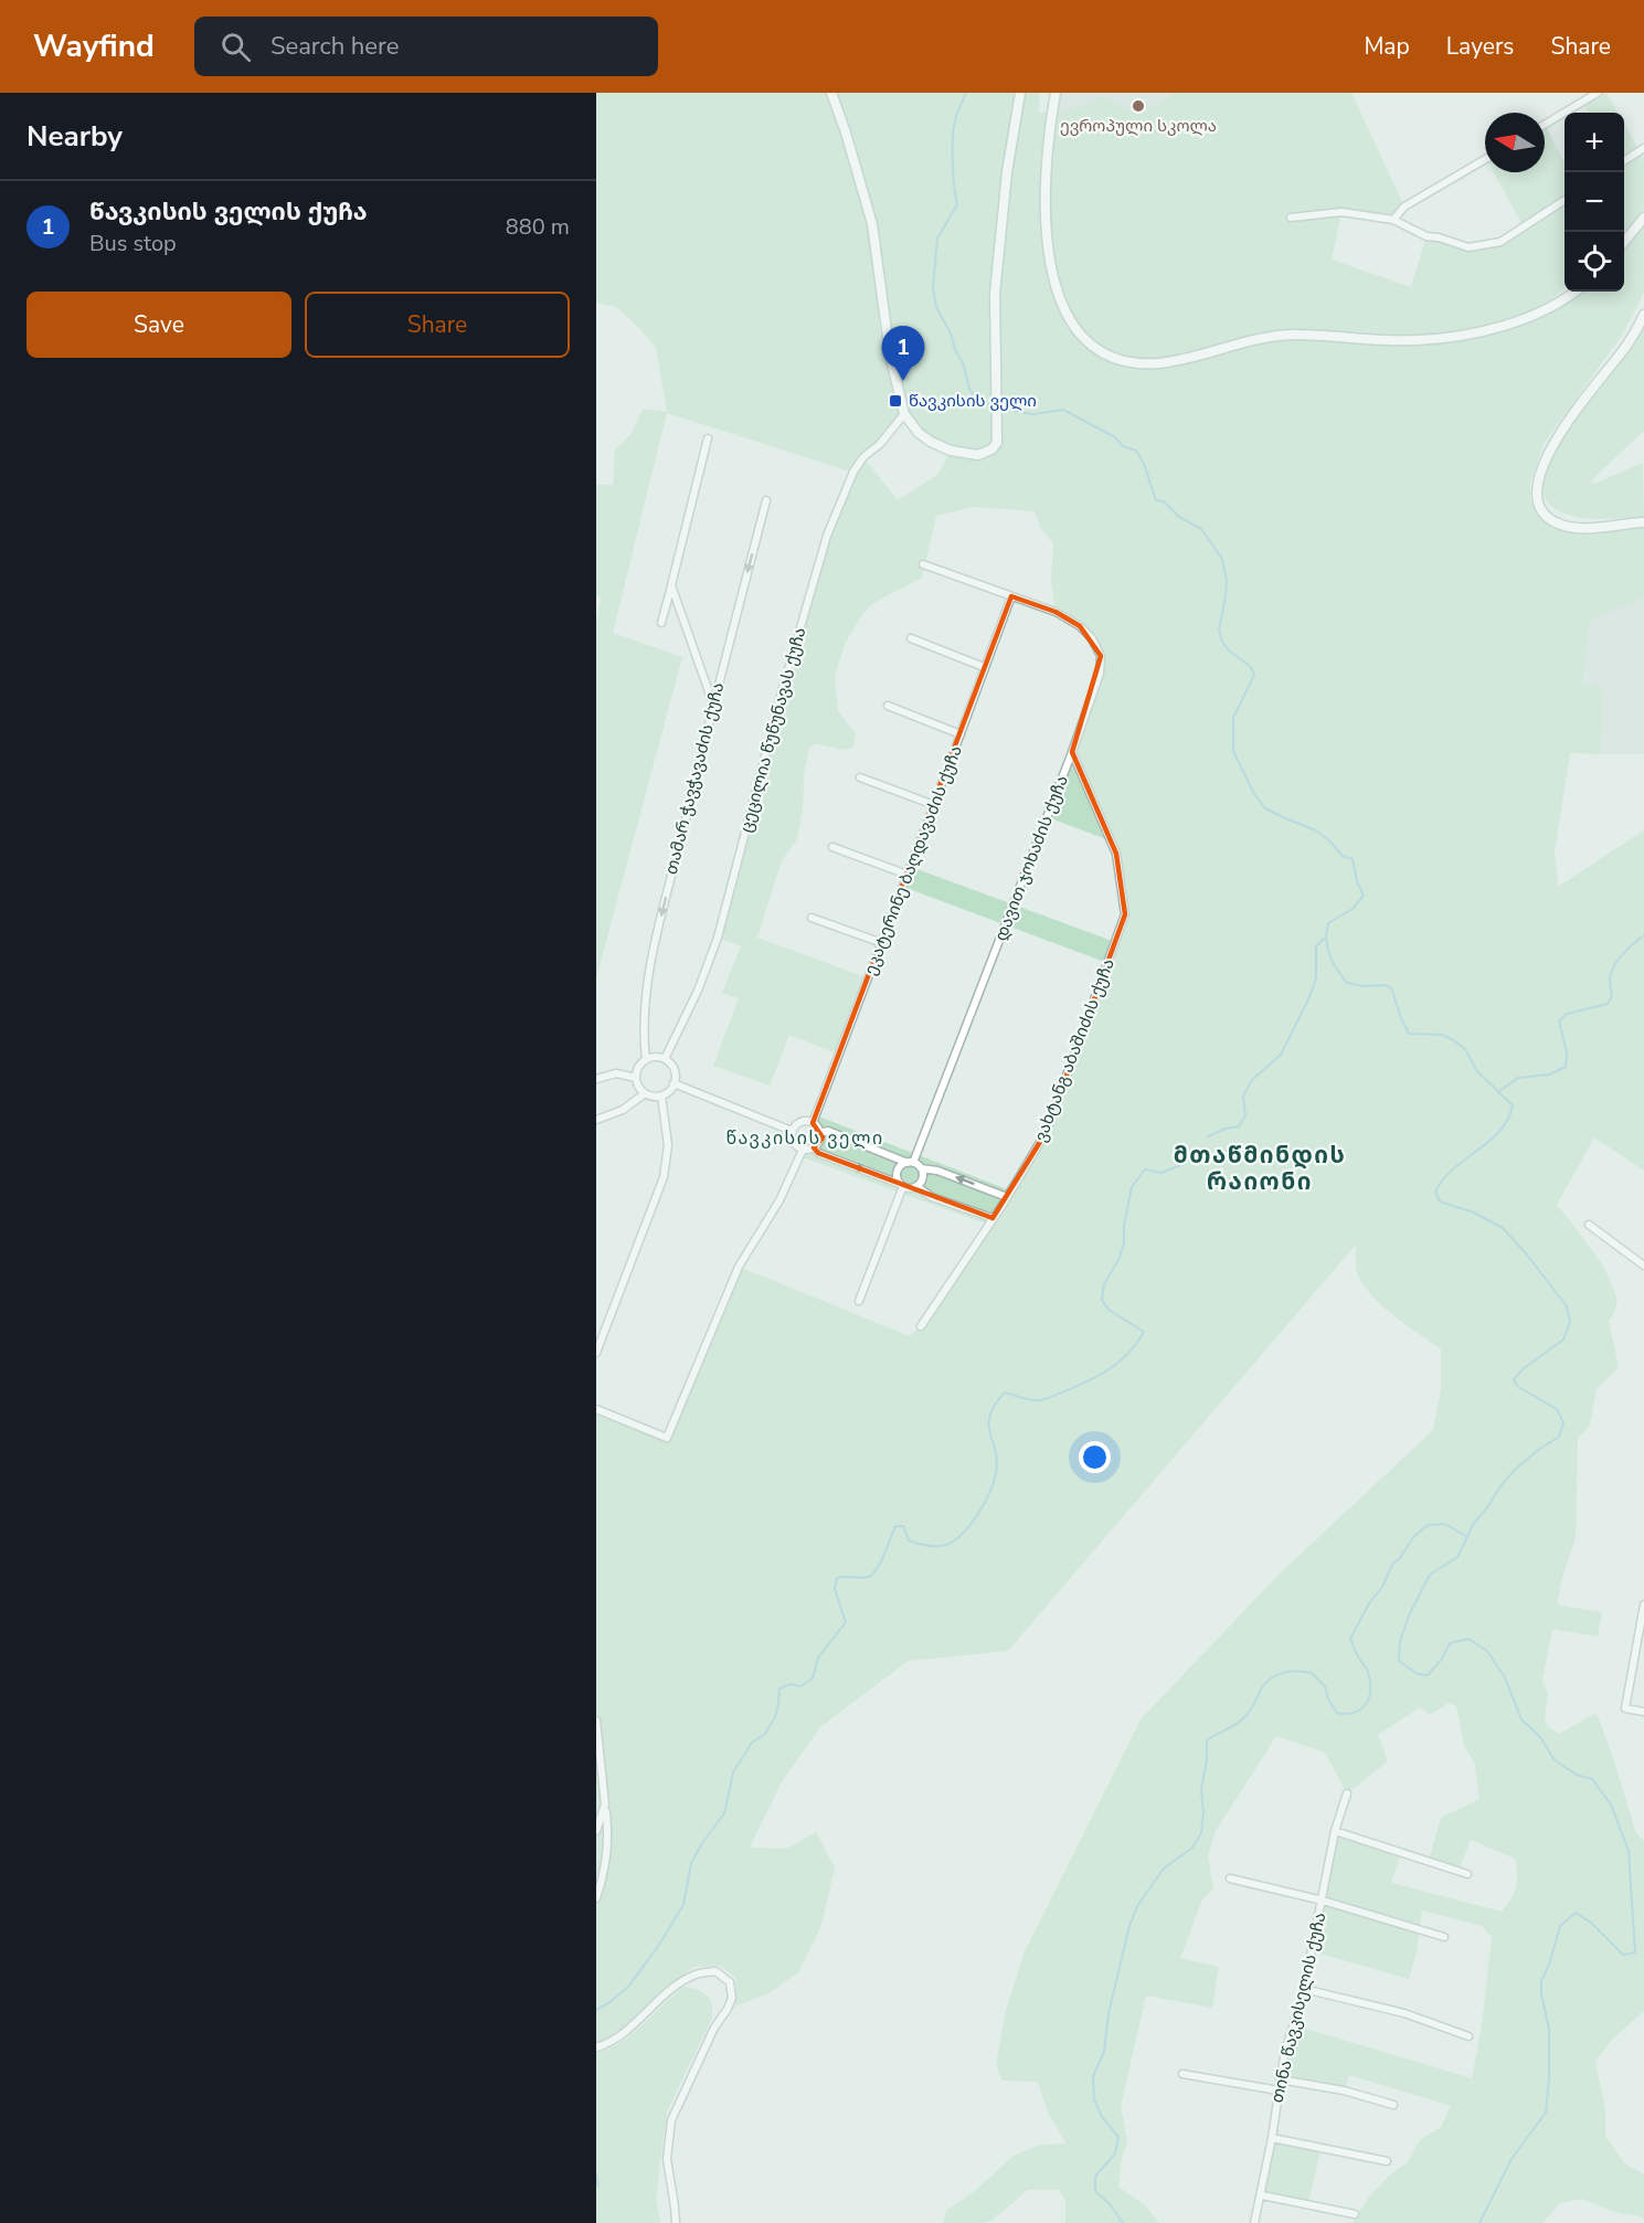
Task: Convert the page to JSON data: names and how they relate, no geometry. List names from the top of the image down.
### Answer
{
  "streets": {
    "street": [
      "ცეცილია წუწუნავას ქუჩა",
      "თამარ ჭავჭავაძის ქუჩა",
      "დავით ჯოხაძის ქუჩა",
      "ეკატერინე ბაღდავაძის ქუჩა",
      "ვახტანგ აბაშიძის ქუჩა",
      "თინა წავკისელის ქუჩა"
    ]
  },
  "crossings": [
    ["ცეცილია წუწუნავას ქუჩა", "თამარ ჭავჭავაძის ქუჩა"],
    ["დავით ჯოხაძის ქუჩა", "ეკატერინე ბაღდავაძის ქუჩა"],
    ["დავით ჯოხაძის ქუჩა", "ვახტანგ აბაშიძის ქუჩა"]
  ],
  "one_way": ["თამარ ჭავჭავაძის ქუჩა"],
  "districts": ["წავკისის ველი", "მთაწმინდის რაიონი"],
  "places": {
    "other": ["ევროპული სკოლა"],
    "transit": ["წავკისის ველი"]
  },
  "north": "left",
  "page": {
    "header": "Wayfind",
    "search": "Search here",
    "nav": ["Map", "Layers", "Share"],
    "heading": "Nearby",
    "map_buttons": ["+", "−"],
    "list": [
      {
        "mark": "1",
        "name": "წავკისის ველის ქუჩა",
        "note": "Bus stop",
        "value": "880 m"
      }
    ],
    "buttons": ["Save", "Share"],
    "pins": "1"
  }
}
